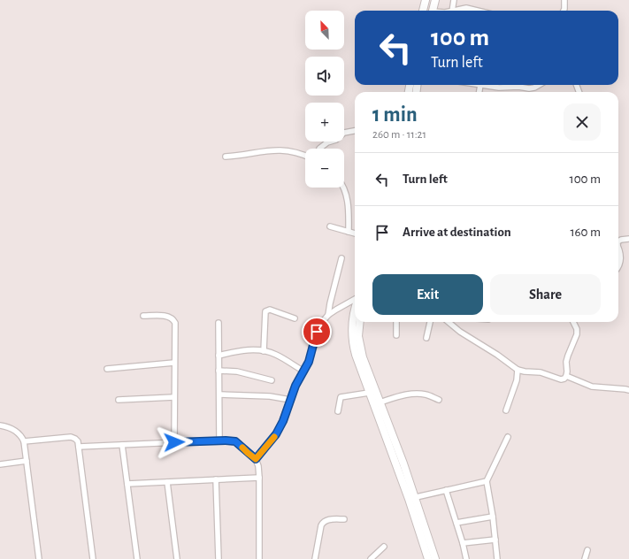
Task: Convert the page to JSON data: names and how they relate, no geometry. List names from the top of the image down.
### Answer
{
  "north": "top left",
  "page": {
    "map_buttons": ["+", "−"],
    "turn": ["100 m", "Turn left"],
    "heading": ["1 min", "260 m · 11:21"],
    "list": [
      {
        "name": "Turn left",
        "value": "100 m"
      },
      {
        "name": "Arrive at destination",
        "value": "160 m"
      }
    ],
    "buttons": ["Exit", "Share"]
  }
}
